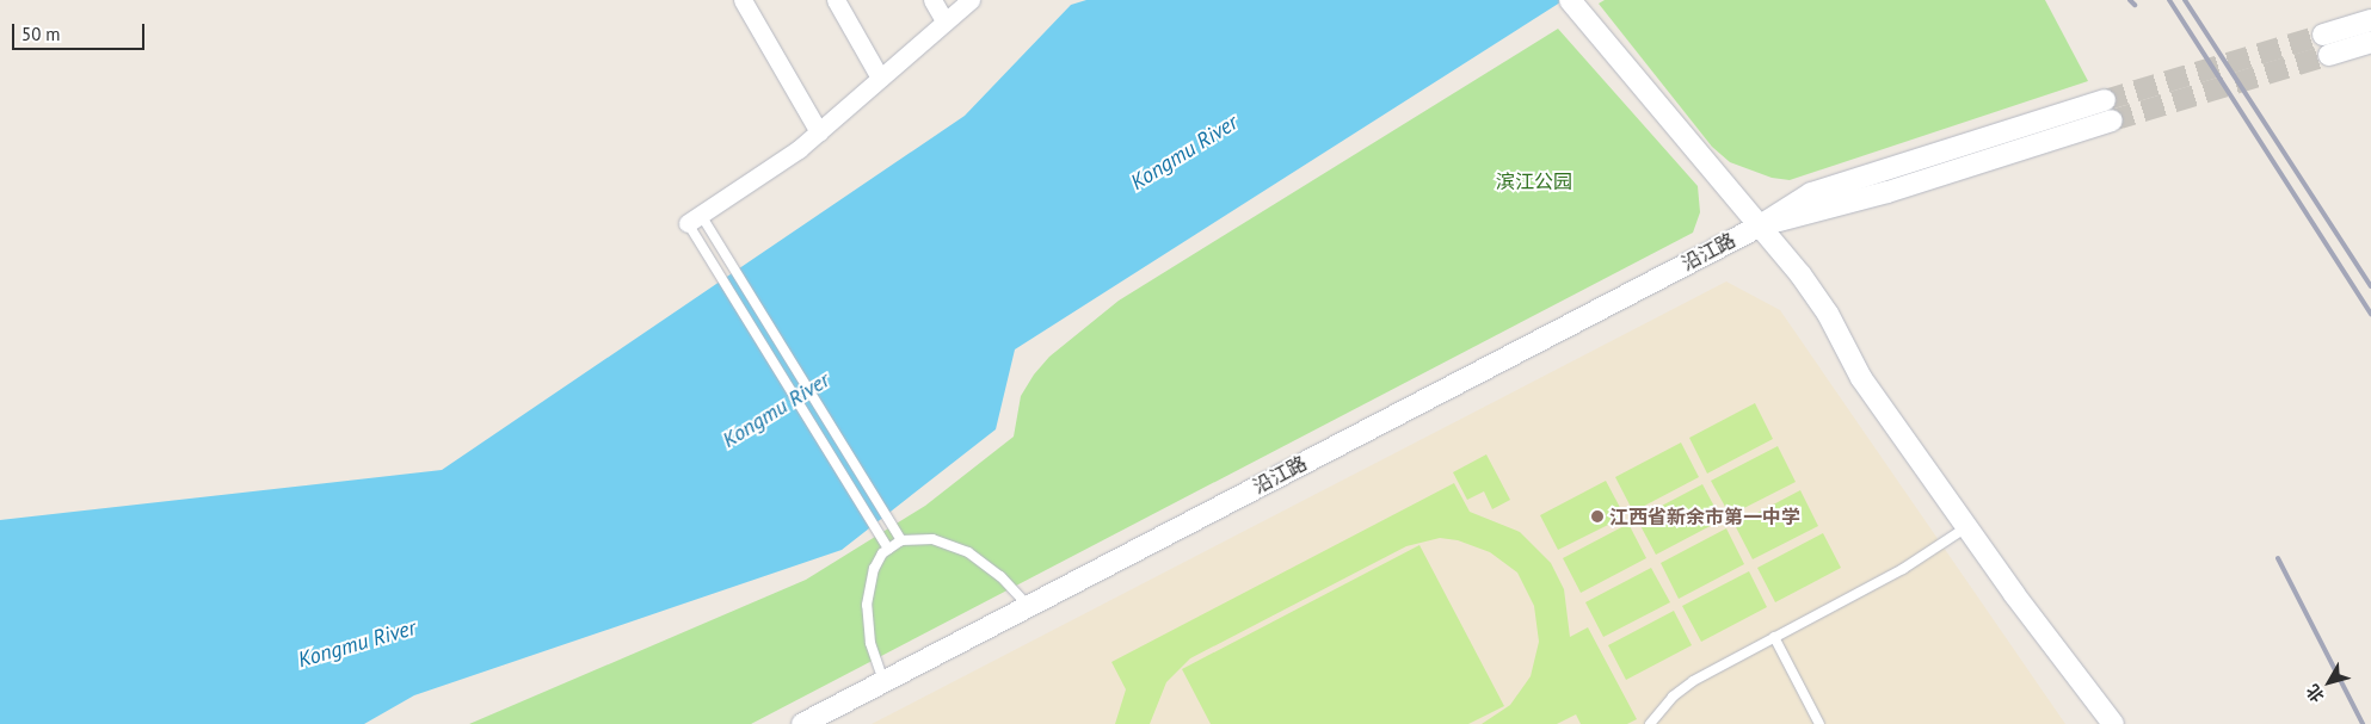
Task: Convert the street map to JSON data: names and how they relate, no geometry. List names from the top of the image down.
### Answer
{
  "streets": {
    "street": ["沿江路"]
  },
  "water": ["Kongmu River"],
  "parks": ["滨江公园"],
  "places": ["江西省新余市第一中学"],
  "scale_bar": "50 m",
  "north": "bottom left"
}
